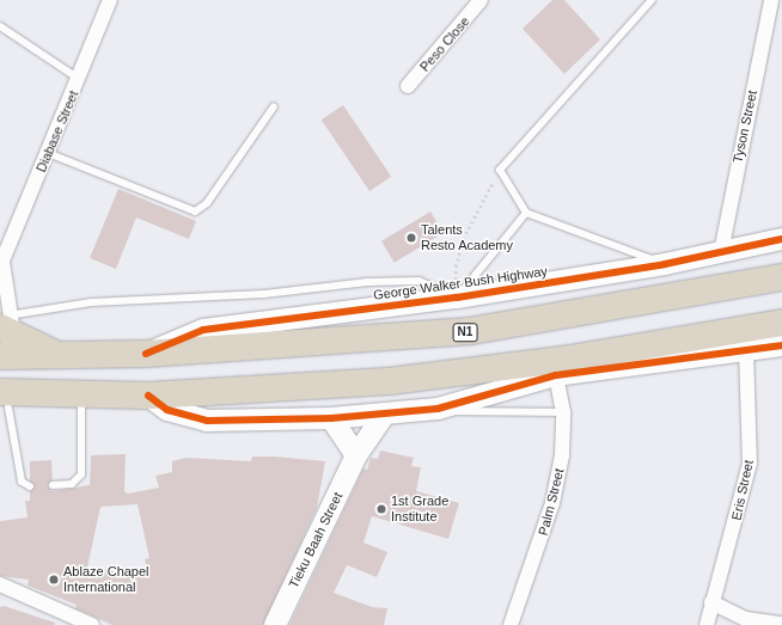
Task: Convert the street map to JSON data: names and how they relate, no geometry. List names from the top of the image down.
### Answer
{
  "streets": {
    "highway": ["George Walker Bush Highway", "N1"],
    "street": [
      "Peso Close",
      "Tyson Street",
      "Diabase Street",
      "Eris Street",
      "Palm Street",
      "Tieku Baah Street"
    ]
  },
  "crossings": [
    ["Tyson Street", "George Walker Bush Highway"]
  ],
  "places": ["Talents Resto Academy", "1st Grade Institute", "Ablaze Chapel International"]
}
